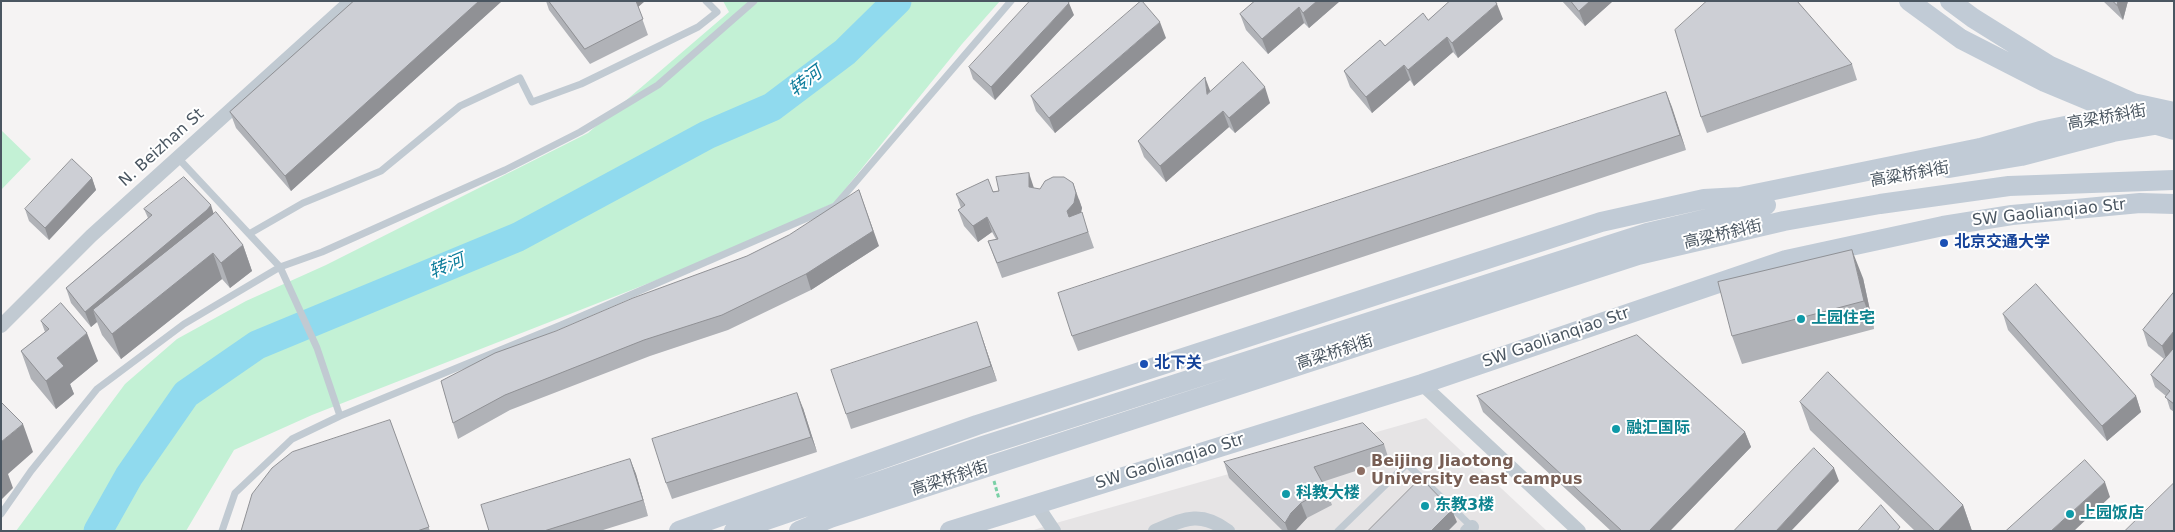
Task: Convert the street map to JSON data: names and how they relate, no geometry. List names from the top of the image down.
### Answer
{
  "streets": {
    "main road": ["高梁桥斜街", "高粱桥斜街", "SW Gaolianqiao Str"],
    "street": ["N. Beizhan St"]
  },
  "crossings": [
    ["高梁桥斜街", "高粱桥斜街"]
  ],
  "water": ["转河"],
  "places": [
    "北京交通大学",
    "上园住宅",
    "北下关",
    "融汇国际",
    "Beijing Jiaotong University east campus",
    "科教大楼",
    "东教3楼",
    "上园饭店"
  ]
}
